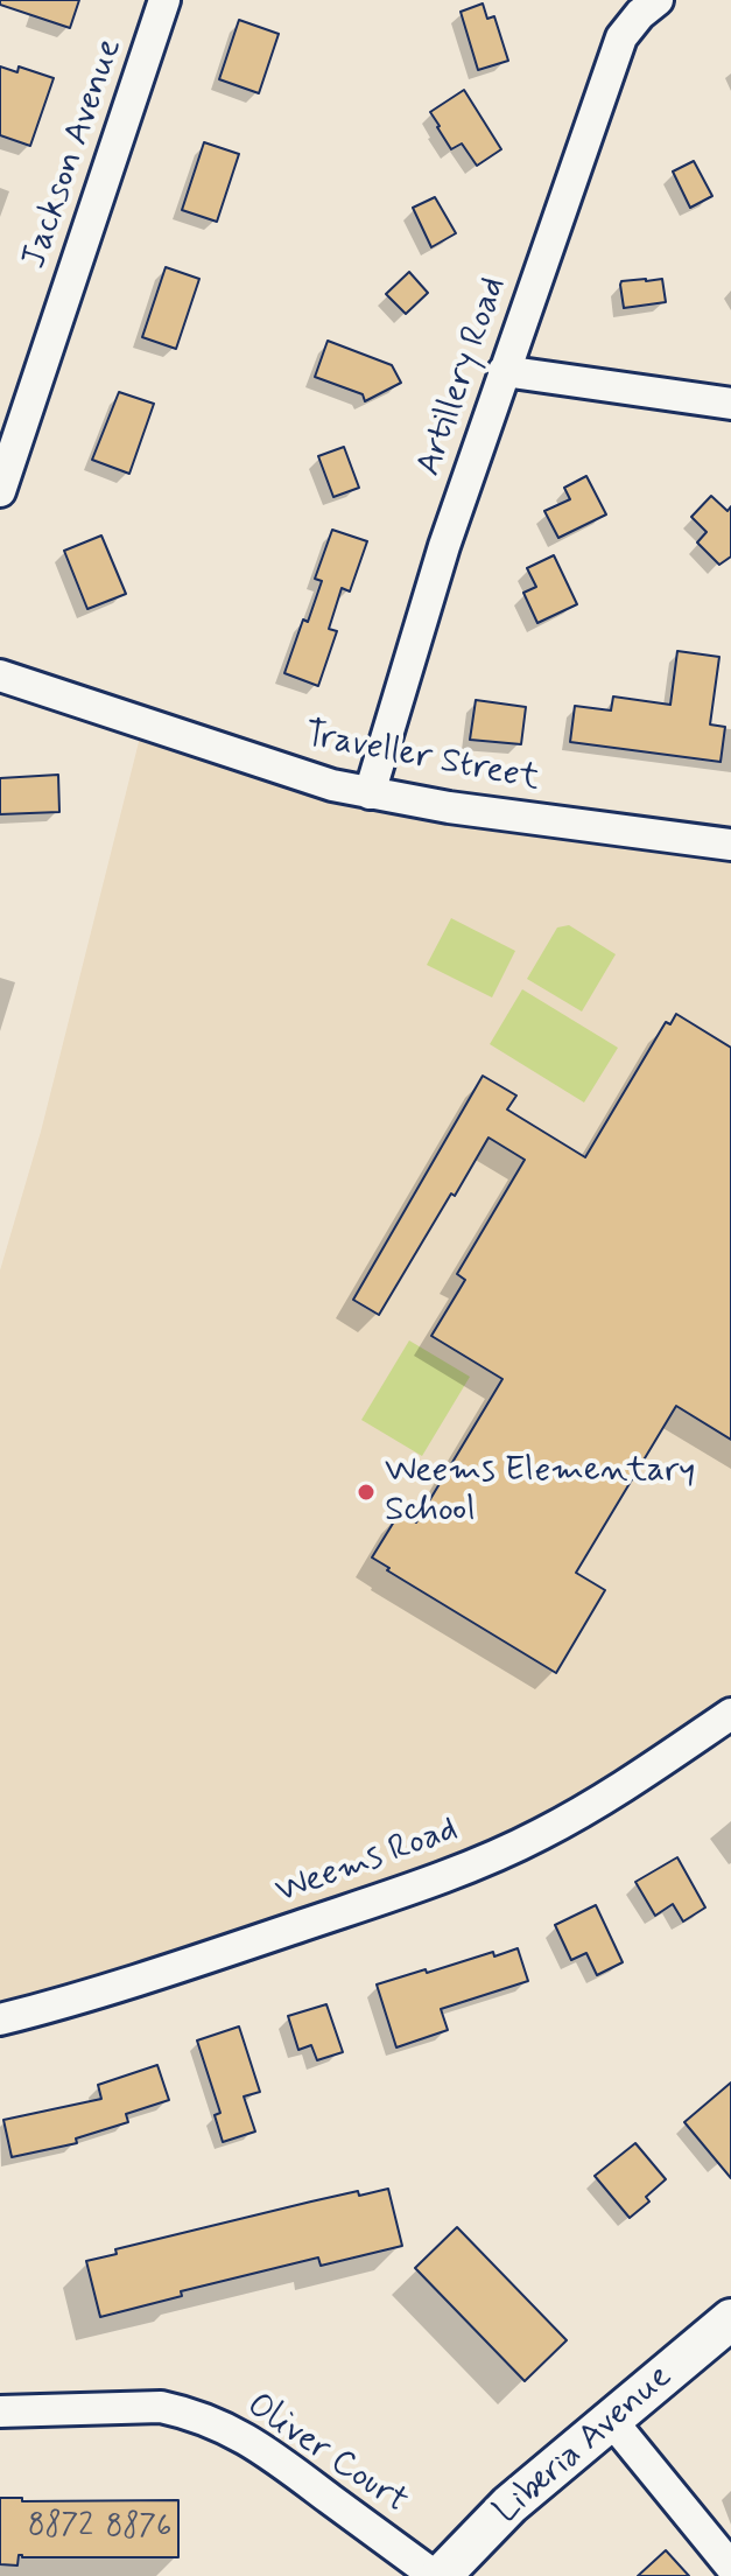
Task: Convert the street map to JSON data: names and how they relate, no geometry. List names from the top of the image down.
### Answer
{
  "streets": {
    "main road": ["Liberia Avenue"],
    "street": [
      "Jackson Avenue",
      "Artillery Road",
      "Traveller Street",
      "Weems Road",
      "Oliver Court"
    ]
  },
  "crossings": [
    ["Artillery Road", "Traveller Street"],
    ["Liberia Avenue", "Oliver Court"]
  ],
  "places": ["Weems Elementary School"],
  "house_numbers": ["8872", "8876"]
}
